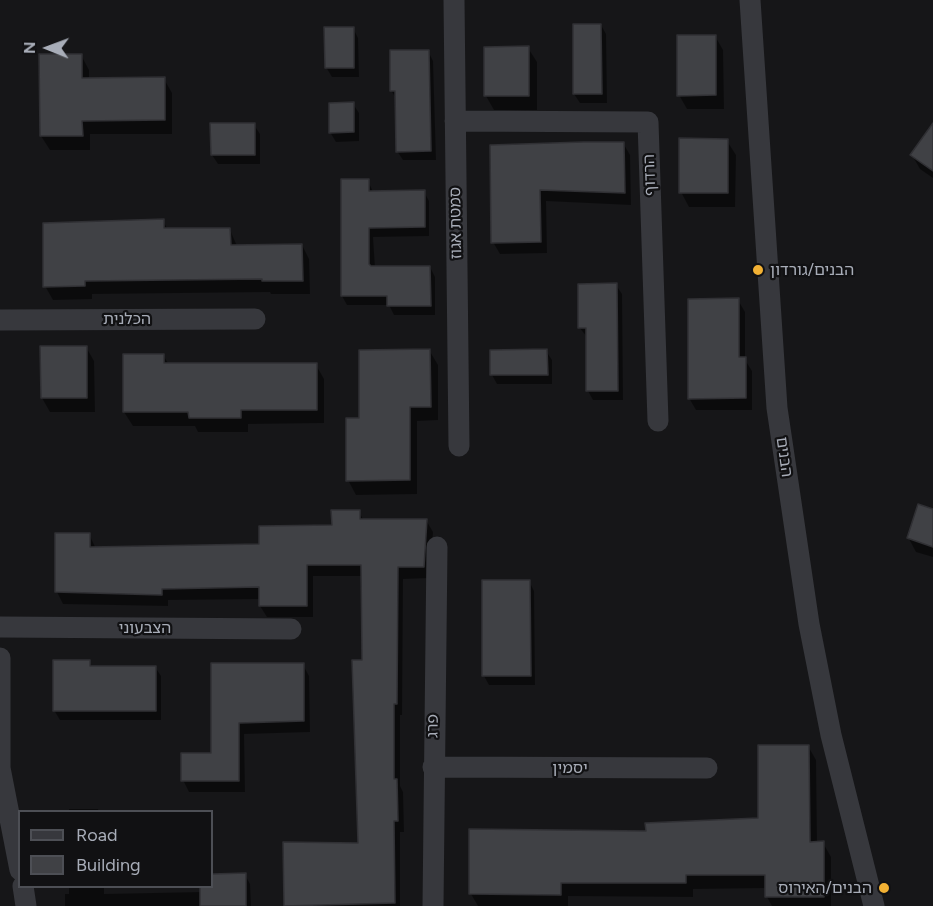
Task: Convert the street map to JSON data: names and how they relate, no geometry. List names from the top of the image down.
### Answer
{
  "streets": {
    "street": [
      "הרדוף",
      "סמטת אגוז",
      "הכלנית",
      "הבנים",
      "הצבעוני",
      "פרג",
      "יסמין"
    ]
  },
  "crossings": [
    ["הרדוף", "סמטת אגוז"],
    ["פרג", "יסמין"]
  ],
  "places": ["הבנים/גורדון", "הבנים/האירוס"],
  "legend": ["Road", "Building"],
  "north": "left"
}
